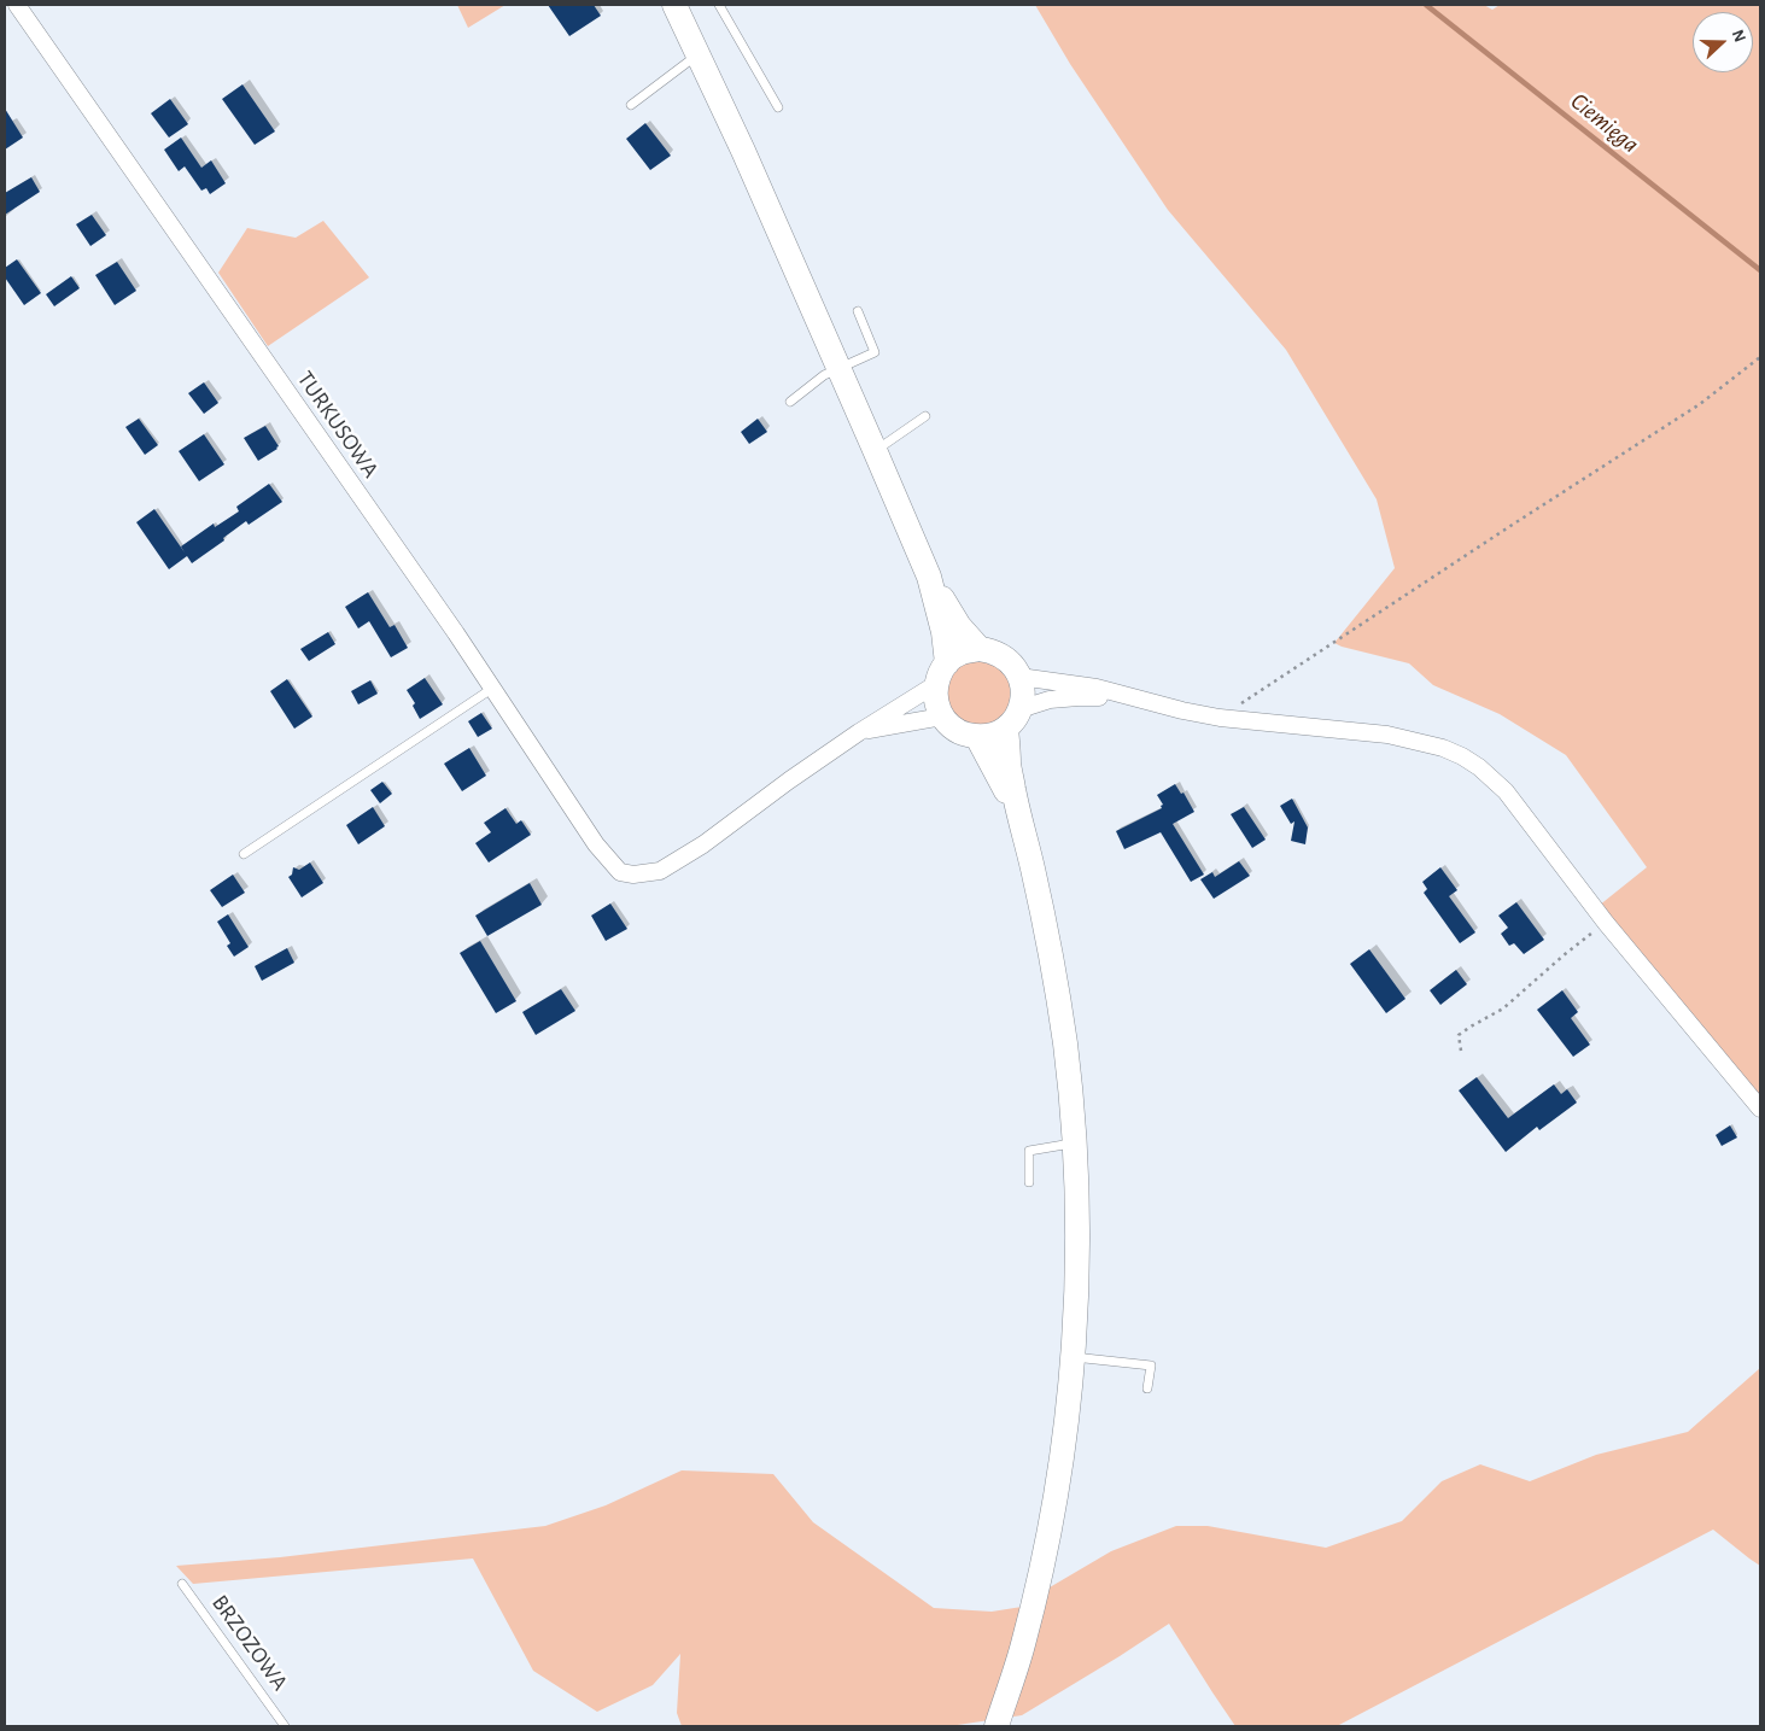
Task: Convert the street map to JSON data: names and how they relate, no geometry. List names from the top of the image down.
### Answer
{
  "streets": {
    "street": ["TURKUSOWA"],
    "lane": ["BRZOZOWA"]
  },
  "water": ["Ciemięga"],
  "north": "right"
}
